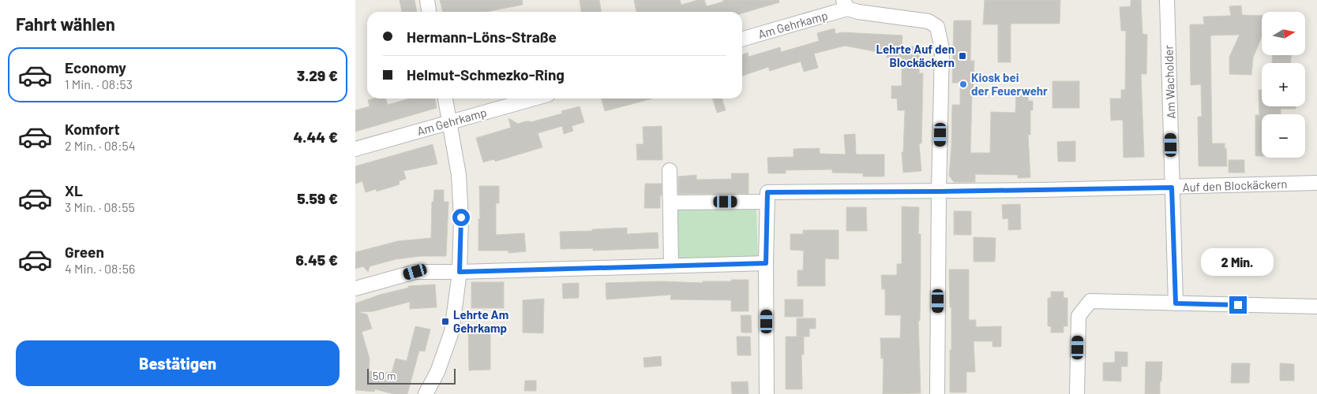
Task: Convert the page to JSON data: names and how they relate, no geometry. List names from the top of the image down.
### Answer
{
  "streets": {
    "street": ["Am Gehrkamp", "Am Wacholder", "Auf den Blockäckern"]
  },
  "crossings": [
    ["Am Wacholder", "Auf den Blockäckern"]
  ],
  "places": {
    "transit": ["Lehrte Auf den Blockäckern", "Lehrte Am Gehrkamp"],
    "other": ["Kiosk bei der Feuerwehr"]
  },
  "scale_bar": "50 m",
  "north": "right",
  "page": {
    "heading": "Fahrt wählen",
    "map_buttons": ["+", "−"],
    "banner": ["Hermann-Löns-Straße", "Helmut-Schmezko-Ring"],
    "list": [
      {
        "name": "Economy",
        "note": "1 Min. · 08:53",
        "value": "3.29 €"
      },
      {
        "name": "Komfort",
        "note": "2 Min. · 08:54",
        "value": "4.44 €"
      },
      {
        "name": "XL",
        "note": "3 Min. · 08:55",
        "value": "5.59 €"
      },
      {
        "name": "Green",
        "note": "4 Min. · 08:56",
        "value": "6.45 €"
      }
    ],
    "bubble": "2 Min.",
    "buttons": "Bestätigen",
    "scale": "50 m"
  }
}
